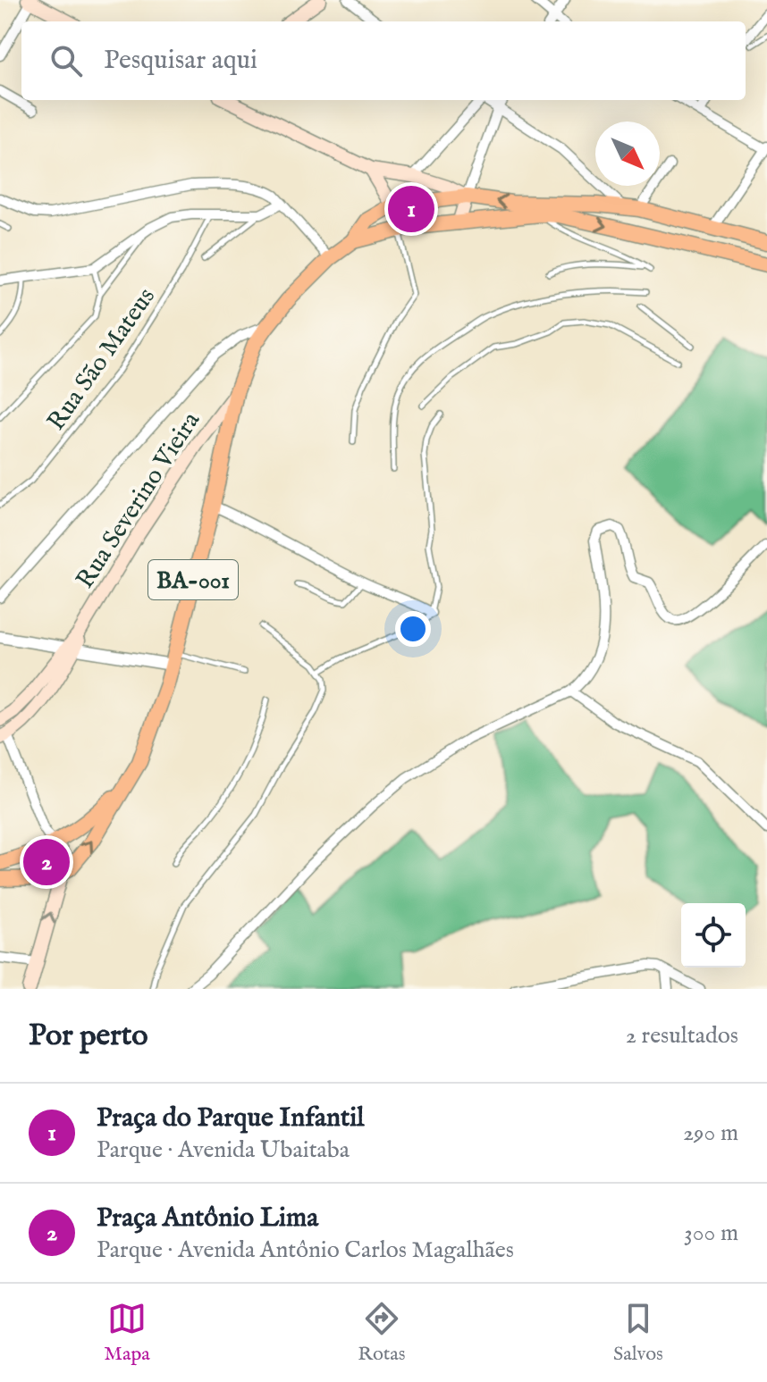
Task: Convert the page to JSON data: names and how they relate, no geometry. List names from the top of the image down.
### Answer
{
  "streets": {
    "main road": ["Rua Severino Vieira", "BA-001"],
    "lane": ["Rua São Mateus"]
  },
  "crossings": [
    ["Rua Severino Vieira", "BA-001"]
  ],
  "north": "bottom right",
  "page": {
    "search": "Pesquisar aqui",
    "pins": ["1", "2"],
    "heading": ["Por perto", "2 resultados"],
    "list": [
      {
        "mark": "1",
        "name": "Praça do Parque Infantil",
        "note": "Parque · Avenida Ubaitaba",
        "value": "290 m"
      },
      {
        "mark": "2",
        "name": "Praça Antônio Lima",
        "note": "Parque · Avenida Antônio Carlos Magalhães",
        "value": "300 m"
      }
    ],
    "nav": ["Mapa", "Rotas", "Salvos"]
  }
}
